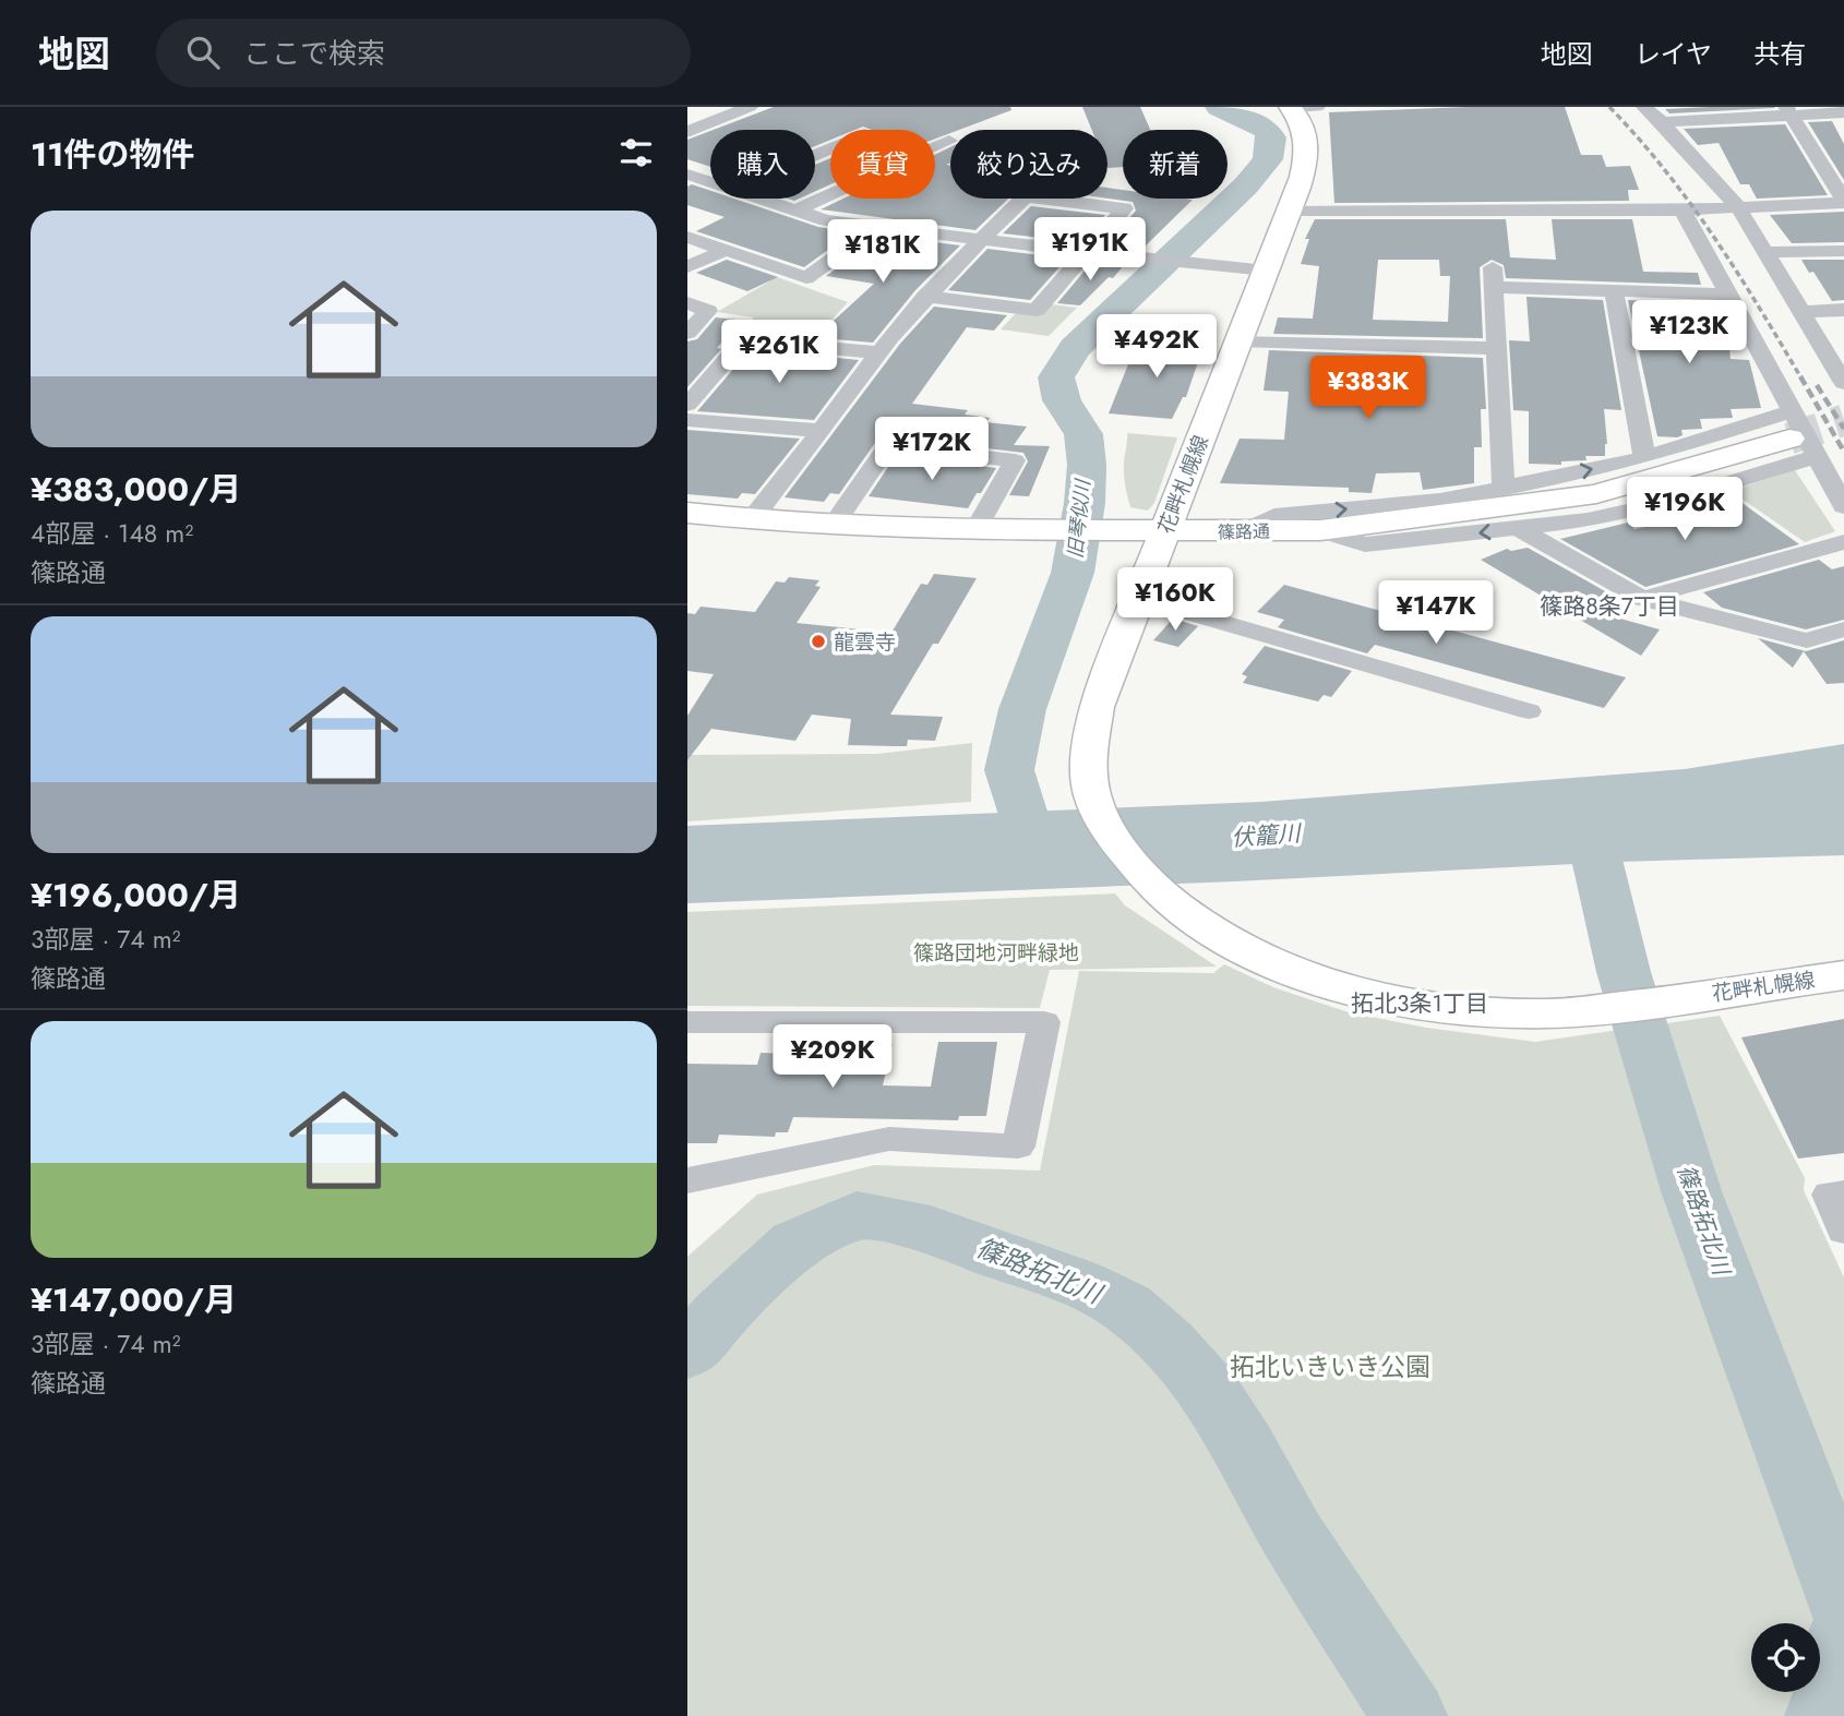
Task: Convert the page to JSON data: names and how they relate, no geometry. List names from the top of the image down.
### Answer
{
  "streets": {
    "main road": ["花畔札幌線", "篠路通"]
  },
  "crossings": [
    ["花畔札幌線", "篠路通"]
  ],
  "districts": ["篠路8条7丁目", "拓北3条1丁目"],
  "water": ["旧琴似川", "伏籠川", "篠路拓北川"],
  "parks": ["篠路団地河畔緑地", "拓北いきいき公園"],
  "places": ["龍雲寺"],
  "page": {
    "header": "地図",
    "search": "ここで検索",
    "nav": ["地図", "レイヤ", "共有"],
    "heading": "11件の物件",
    "chip": [
      "購入",
      "賃貸",
      "絞り込み",
      "新着"
    ],
    "list": [
      {
        "name": "¥383,000/月",
        "note": "4部屋 · 148 m² · 篠路通"
      },
      {
        "name": "¥196,000/月",
        "note": "3部屋 · 74 m² · 篠路通"
      },
      {
        "name": "¥147,000/月",
        "note": "3部屋 · 74 m² · 篠路通"
      }
    ],
    "price": [
      "¥191K",
      "¥181K",
      "¥123K",
      "¥492K",
      "¥261K",
      "¥383K",
      "¥172K",
      "¥196K",
      "¥160K",
      "¥147K",
      "¥209K"
    ]
  }
}
